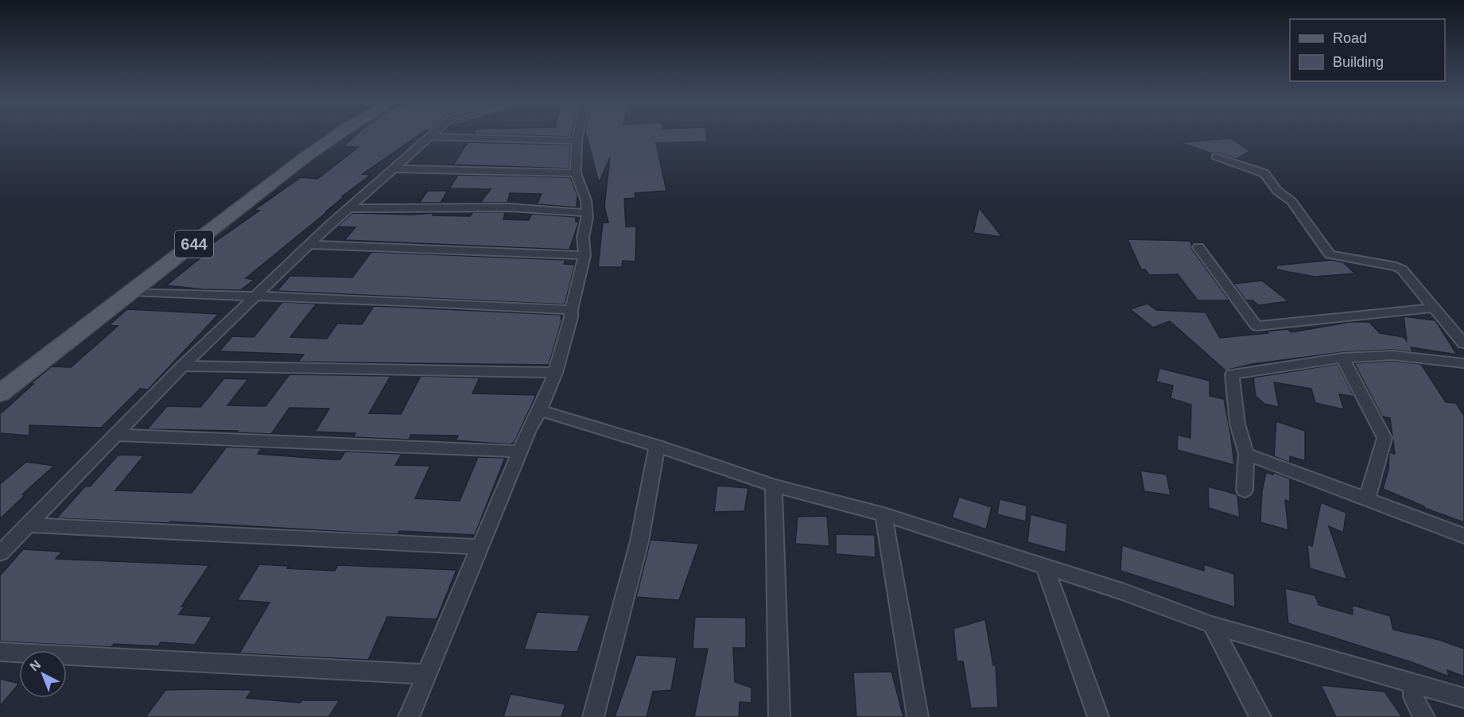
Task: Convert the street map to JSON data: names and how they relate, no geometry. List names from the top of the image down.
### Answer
{
  "streets": {
    "main road": ["644"]
  },
  "legend": ["Road", "Building"],
  "north": "top left"
}
